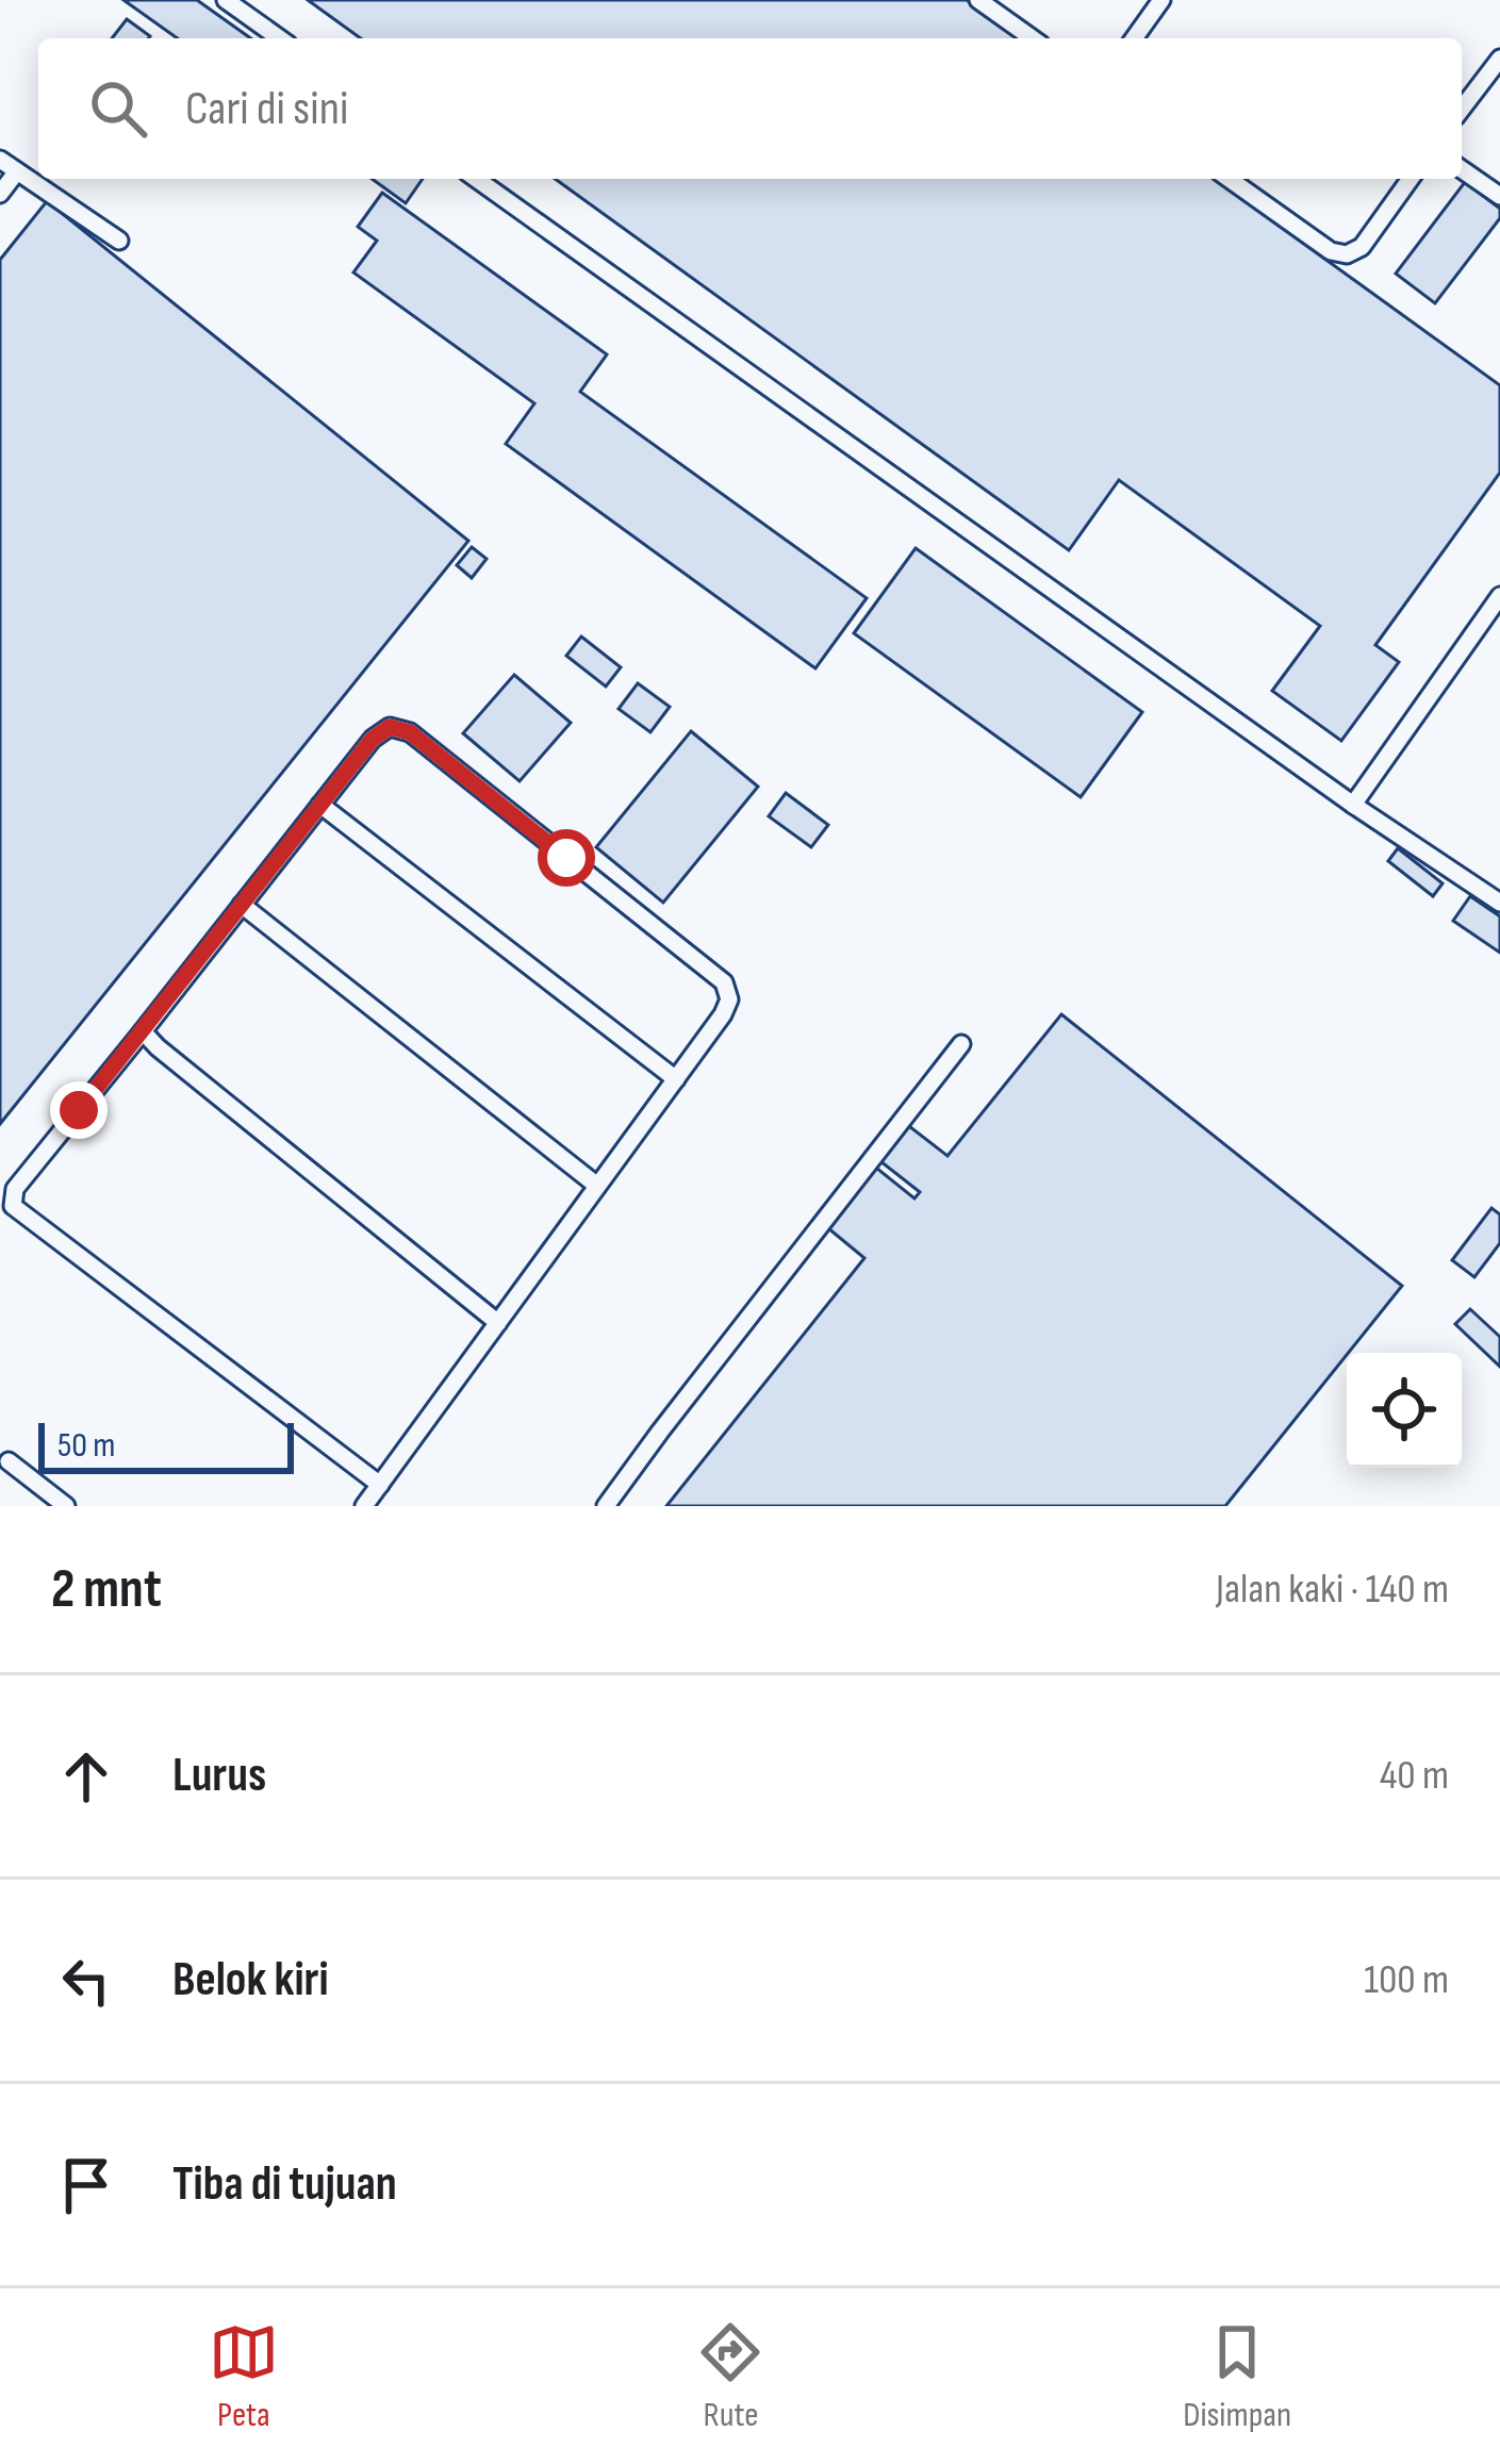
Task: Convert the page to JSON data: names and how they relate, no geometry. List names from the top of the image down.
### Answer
{
  "scale_bar": "50 m",
  "page": {
    "search": "Cari di sini",
    "scale": "50 m",
    "heading": ["2 mnt", "Jalan kaki · 140 m"],
    "list": [
      ["Lurus", "40 m"],
      ["Belok kiri", "100 m"],
      "Tiba di tujuan"
    ],
    "nav": ["Peta", "Rute", "Disimpan"]
  }
}
